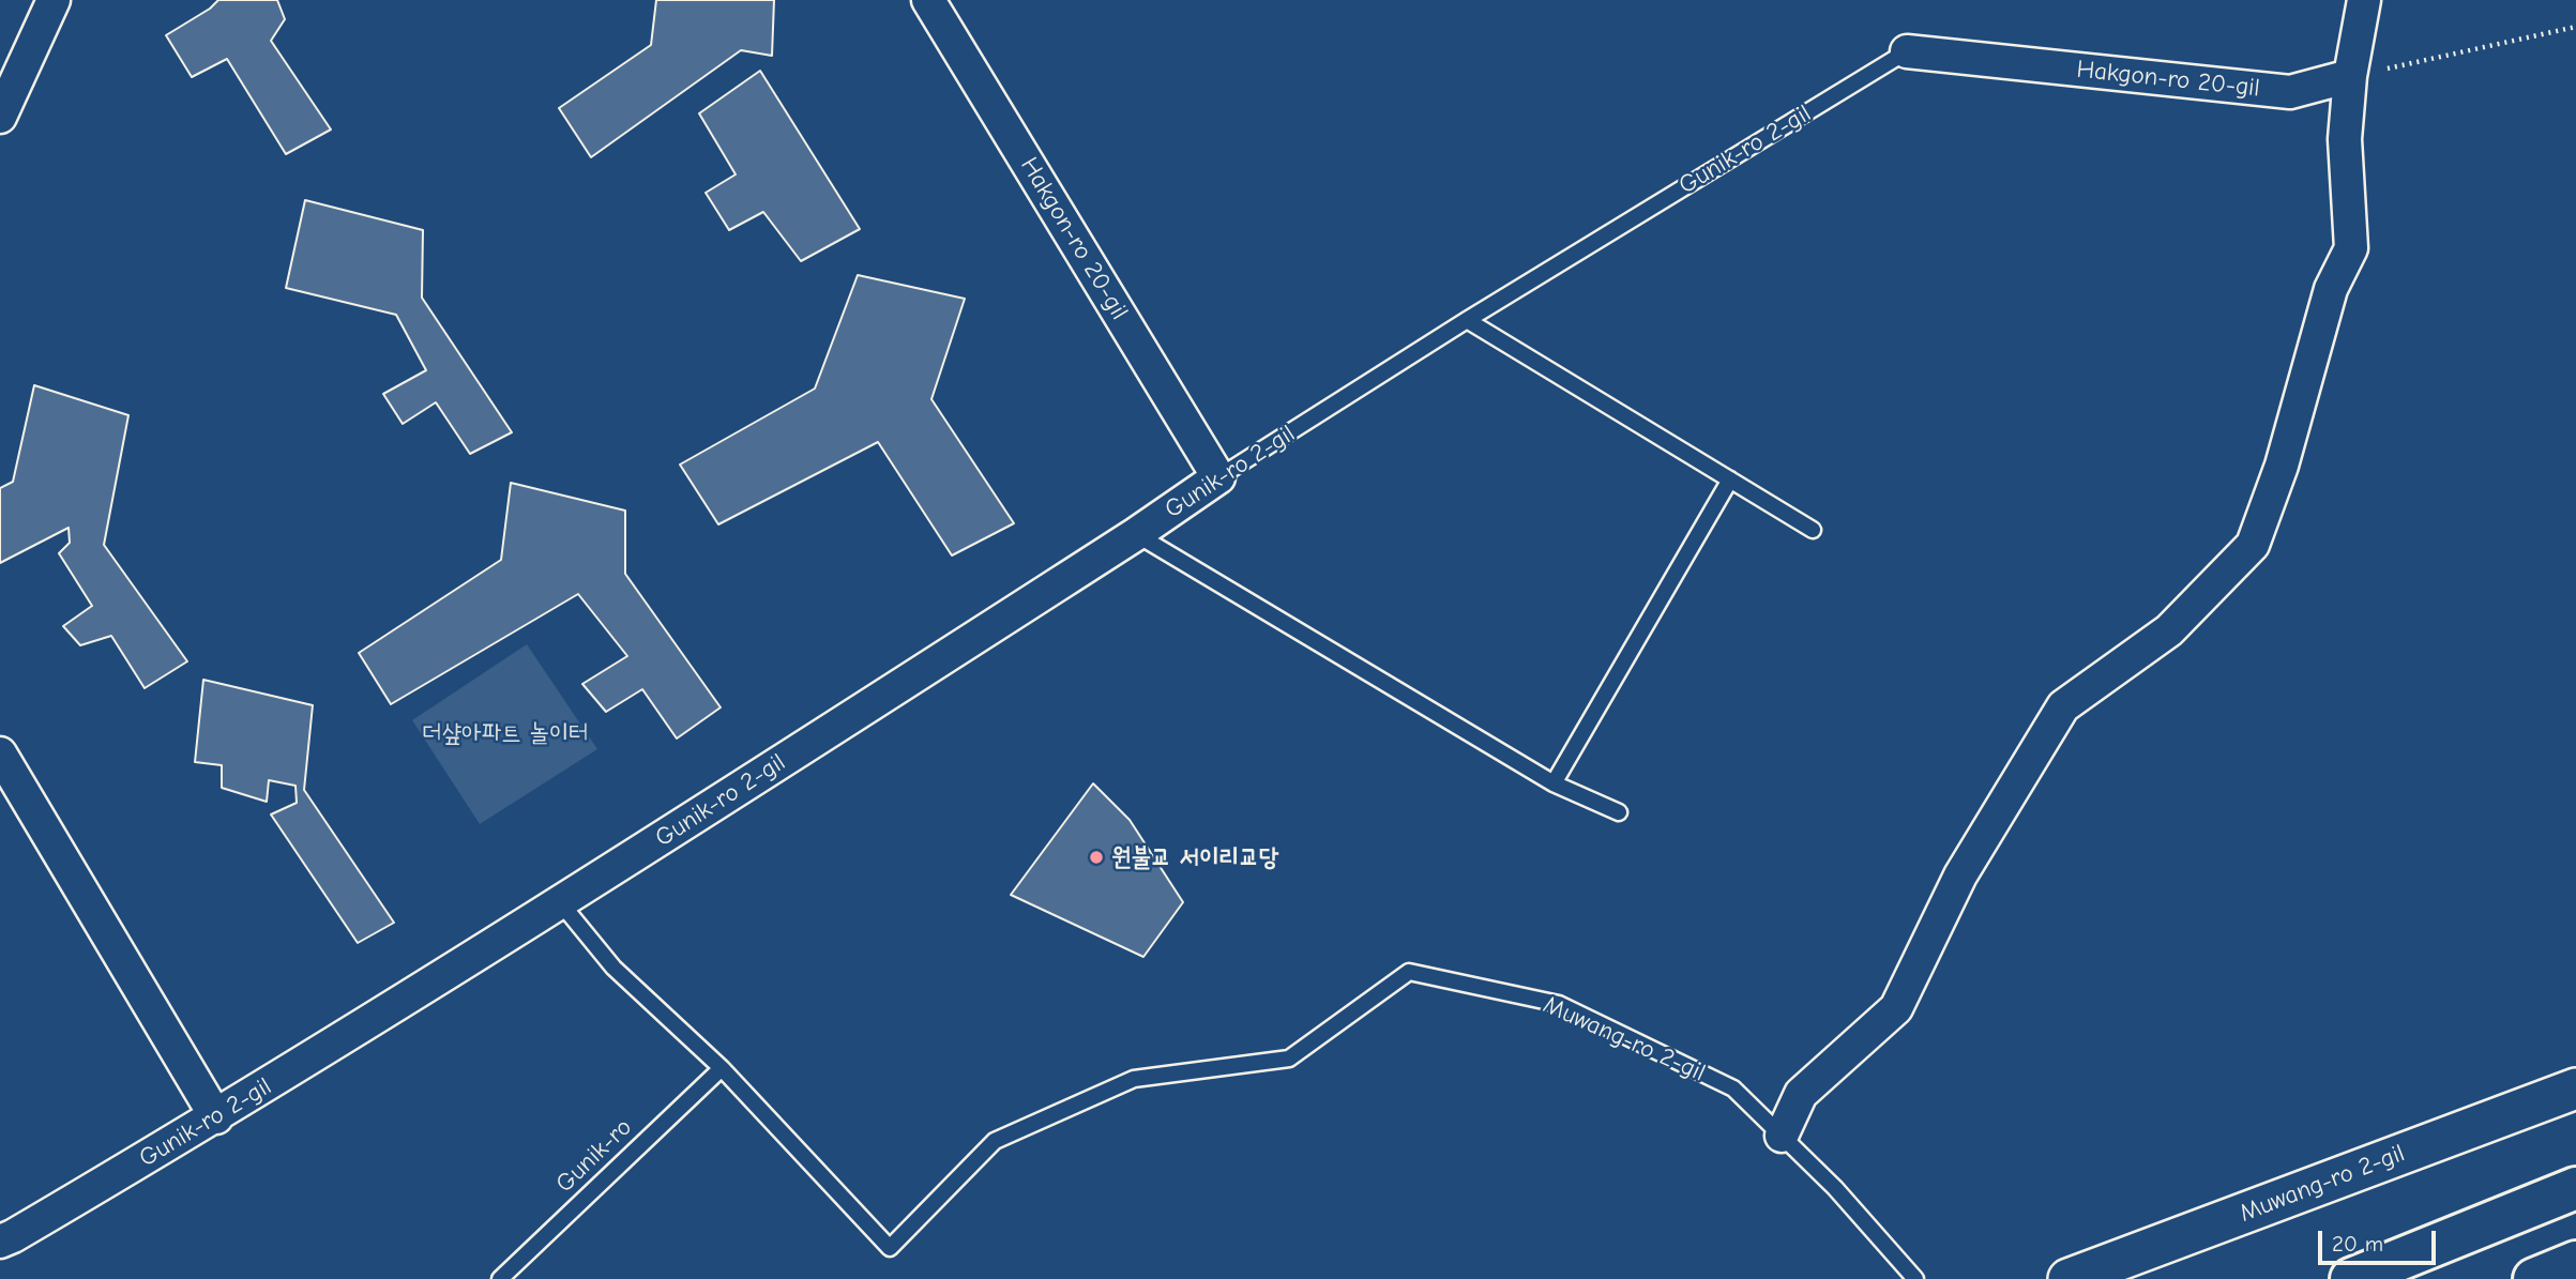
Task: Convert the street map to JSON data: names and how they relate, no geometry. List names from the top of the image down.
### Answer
{
  "streets": {
    "street": ["Hakgon-ro 20-gil", "Gunik-ro 2-gil", "Muwang-ro 2-gil"],
    "lane": ["Gunik-ro"]
  },
  "crossings": [
    ["Hakgon-ro 20-gil", "Gunik-ro 2-gil"],
    ["Muwang-ro 2-gil", "Gunik-ro"]
  ],
  "parks": ["더샾아파트 놀이터"],
  "places": ["원불교 서이리교당"],
  "scale_bar": "20 m"
}
